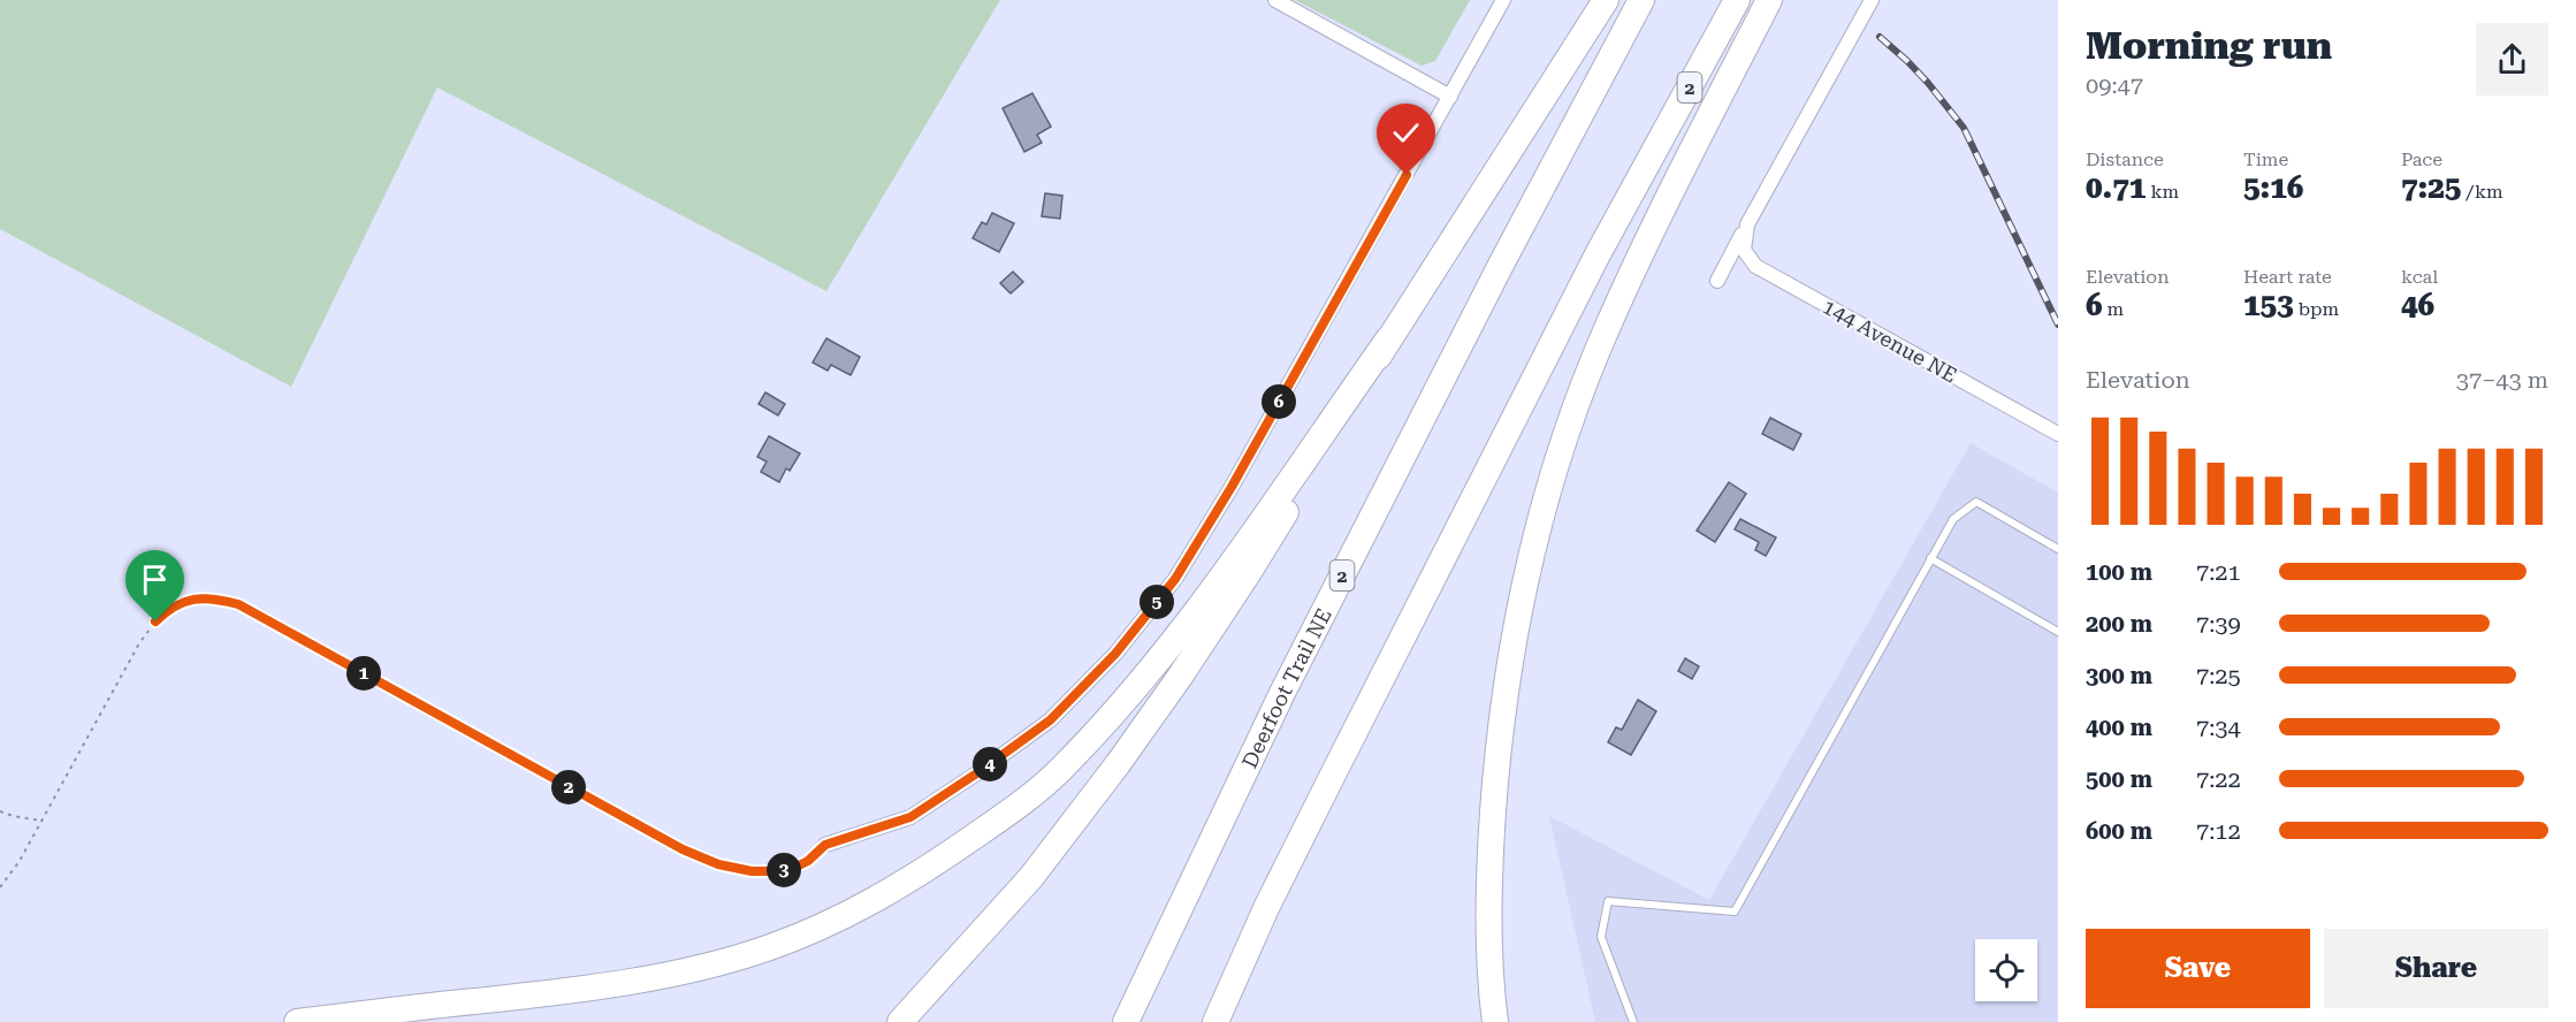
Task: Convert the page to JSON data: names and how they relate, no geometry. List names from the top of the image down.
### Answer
{
  "streets": {
    "highway": ["2", "Deerfoot Trail NE"],
    "street": ["144 Avenue NE"]
  },
  "page": {
    "heading": ["Morning run", "09:47"],
    "stats": [
      ["Distance", "0.71 km"],
      ["Time", "5:16"],
      ["Pace", "7:25 /km"],
      ["Elevation", "6 m"],
      ["Heart rate", "153 bpm"],
      ["kcal", "46"]
    ],
    "chart": ["Elevation", "37–43 m"],
    "pins": [
      "6",
      "5",
      "1",
      "4",
      "2",
      "3"
    ],
    "list": [
      {
        "name": "100 m",
        "note": "7:21"
      },
      {
        "name": "200 m",
        "note": "7:39"
      },
      {
        "name": "300 m",
        "note": "7:25"
      },
      {
        "name": "400 m",
        "note": "7:34"
      },
      {
        "name": "500 m",
        "note": "7:22"
      },
      {
        "name": "600 m",
        "note": "7:12"
      }
    ],
    "buttons": ["Save", "Share"]
  }
}
